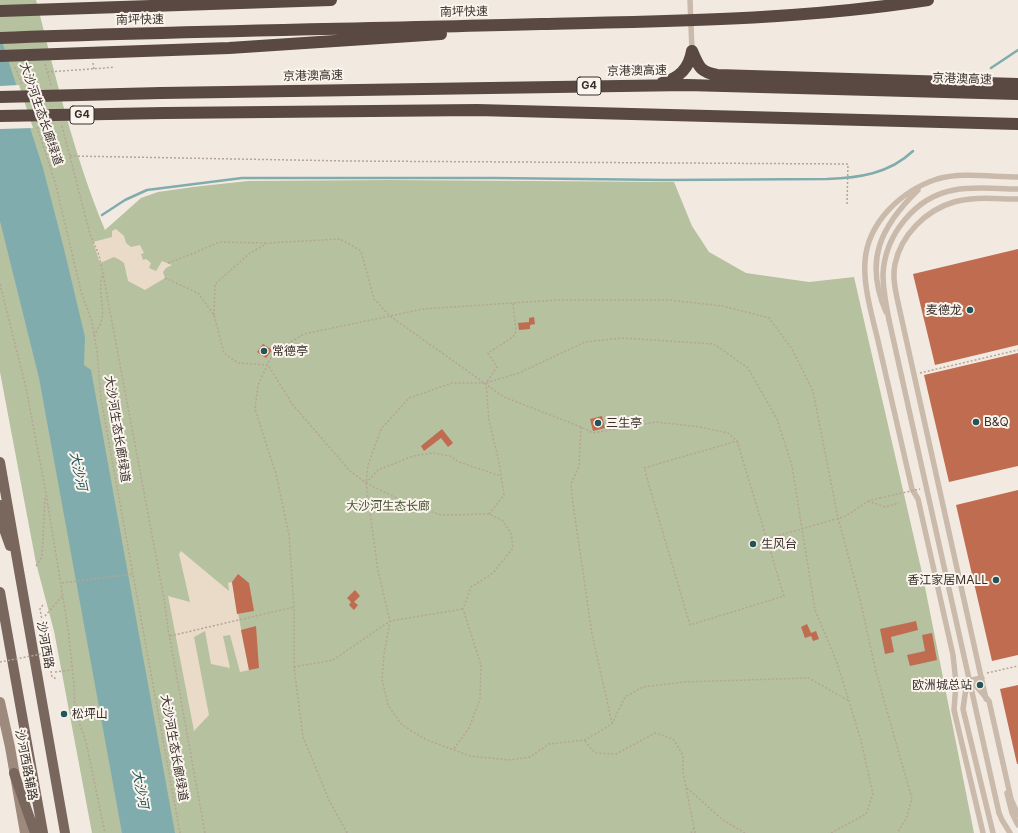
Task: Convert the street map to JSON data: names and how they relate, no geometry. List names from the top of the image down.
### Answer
{
  "streets": {
    "highway": ["南坪快速", "京港澳高速", "G4"],
    "main road": ["沙河西路", "沙河西路辅路"],
    "path": ["大沙河生态长廊绿道"]
  },
  "water": ["大沙河"],
  "parks": ["大沙河生态长廊"],
  "places": [
    "麦德龙",
    "常德亭",
    "B&Q",
    "三生亭",
    "生风台",
    "香江家居MALL",
    "欧洲城总站",
    "松坪山"
  ]
}
